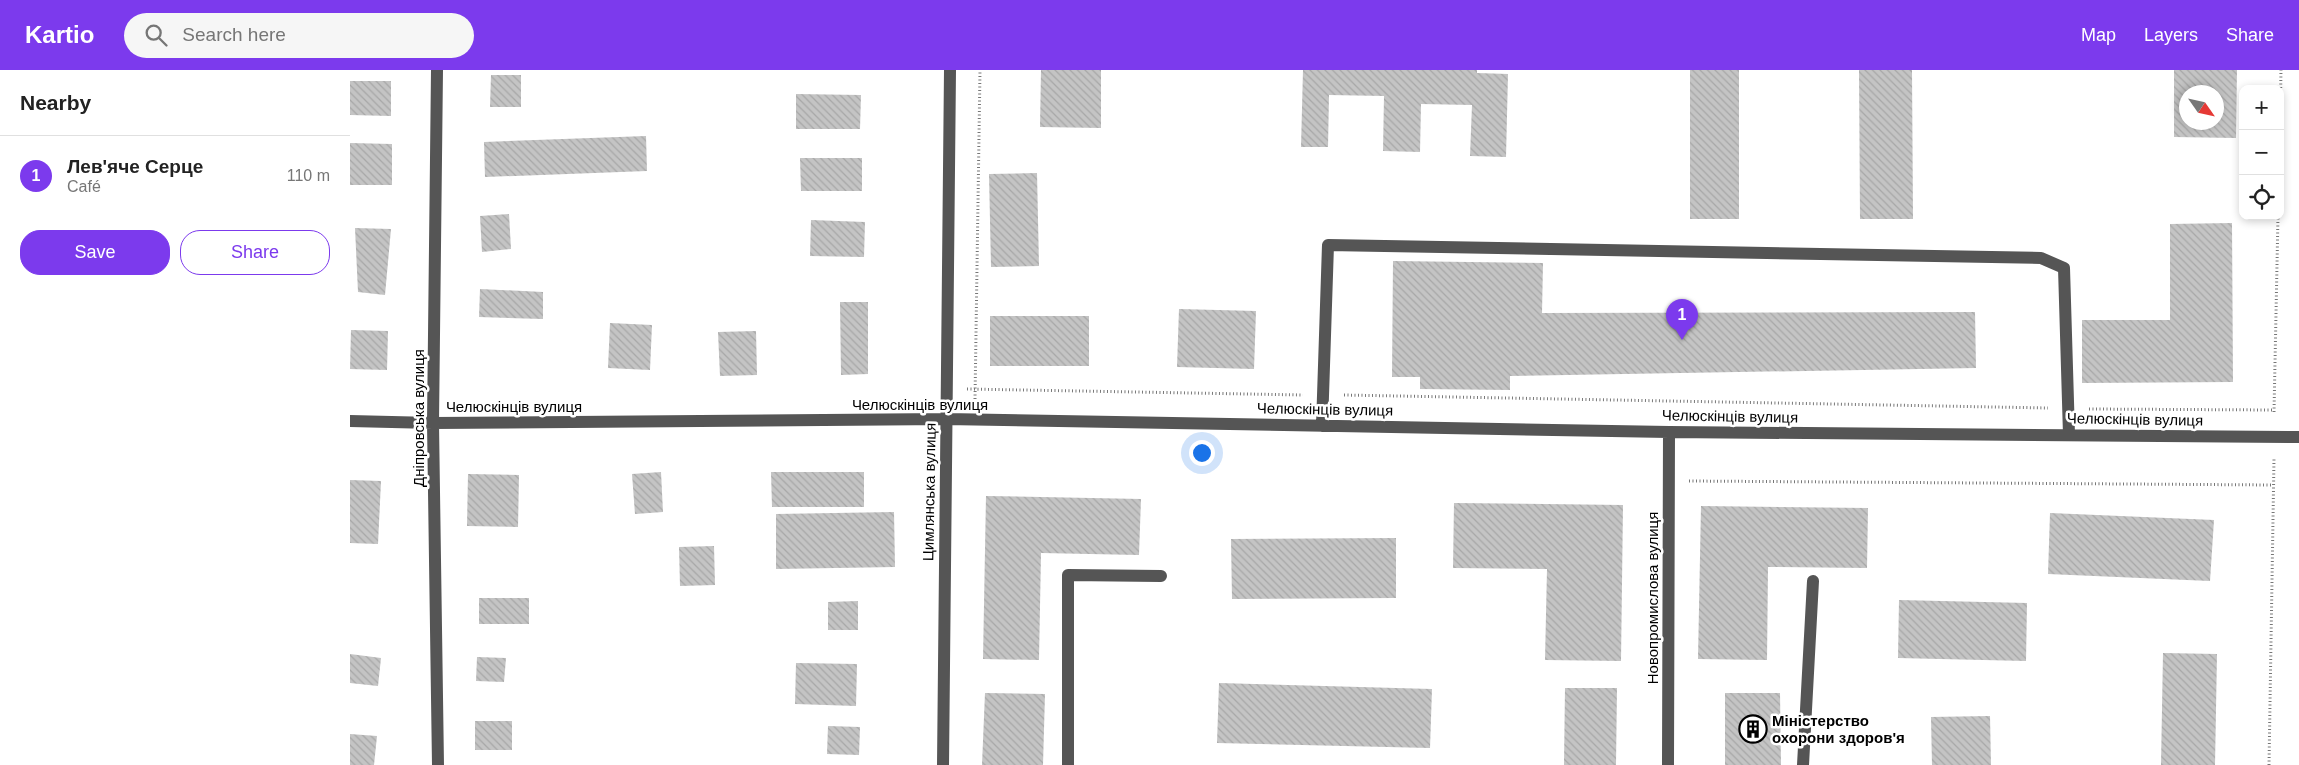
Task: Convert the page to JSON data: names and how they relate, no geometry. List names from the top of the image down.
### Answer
{
  "streets": {
    "street": [
      "Челюскінців вулиця",
      "Дніпровська вулиця",
      "Цимлянська вулиця",
      "Новопромислова вулиця"
    ]
  },
  "crossings": [
    ["Челюскінців вулиця", "Дніпровська вулиця"],
    ["Челюскінців вулиця", "Цимлянська вулиця"],
    ["Челюскінців вулиця", "Новопромислова вулиця"]
  ],
  "places": {
    "building": ["Міністерство охорони здоров'я"]
  },
  "north": "bottom right",
  "page": {
    "header": "Kartio",
    "search": "Search here",
    "nav": ["Map", "Layers", "Share"],
    "heading": "Nearby",
    "map_buttons": ["+", "−"],
    "list": [
      {
        "mark": "1",
        "name": "Лев'яче Серце",
        "note": "Café",
        "value": "110 m"
      }
    ],
    "buttons": ["Save", "Share"],
    "pins": "1"
  }
}
